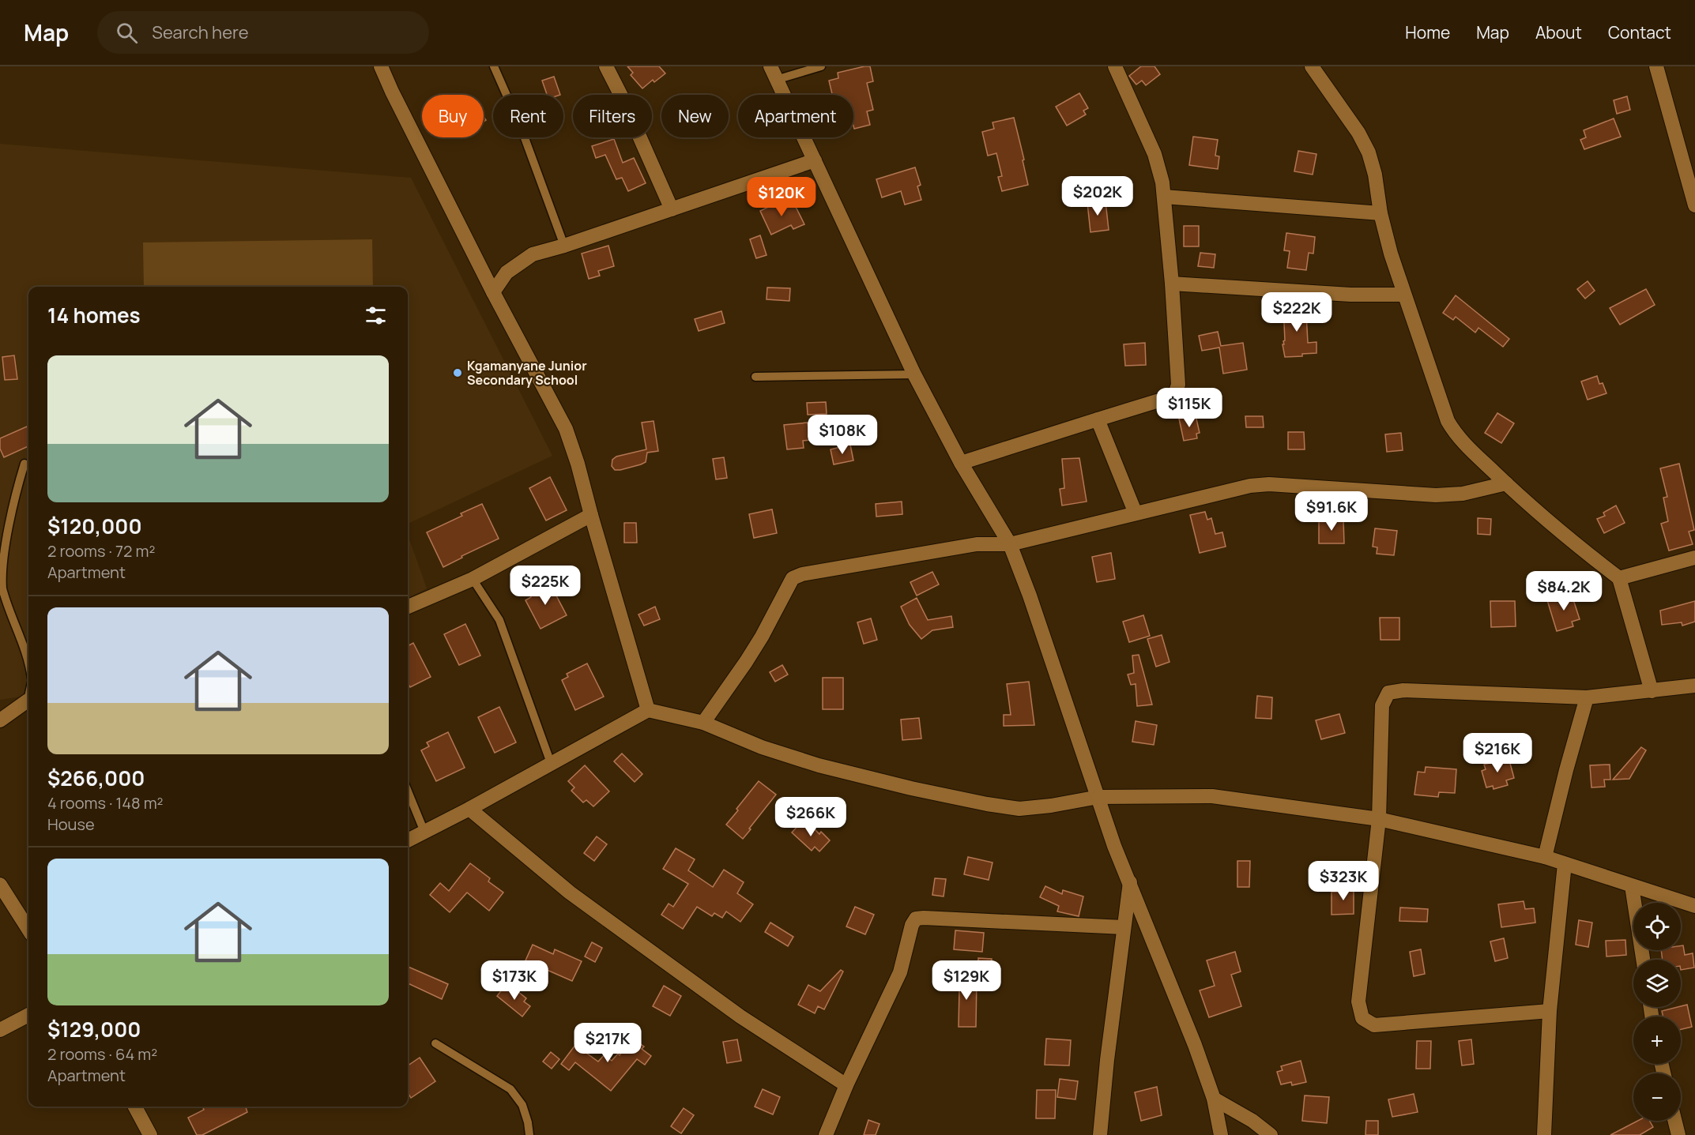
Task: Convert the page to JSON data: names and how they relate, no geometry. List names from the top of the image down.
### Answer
{
  "places": ["Kgamanyane Junior Secondary School"],
  "page": {
    "header": "Map",
    "search": "Search here",
    "nav": [
      "Home",
      "Map",
      "About",
      "Contact"
    ],
    "chip": [
      "Buy",
      "Rent",
      "Filters",
      "New",
      "Apartment"
    ],
    "price": [
      "$202K",
      "$120K",
      "$222K",
      "$115K",
      "$108K",
      "$91.6K",
      "$225K",
      "$84.2K",
      "$216K",
      "$266K",
      "$323K",
      "$173K",
      "$129K",
      "$217K"
    ],
    "heading": "14 homes",
    "list": [
      {
        "name": "$120,000",
        "note": "2 rooms · 72 m² · Apartment"
      },
      {
        "name": "$266,000",
        "note": "4 rooms · 148 m² · House"
      },
      {
        "name": "$129,000",
        "note": "2 rooms · 64 m² · Apartment"
      }
    ],
    "map_buttons": ["+", "−"]
  }
}
